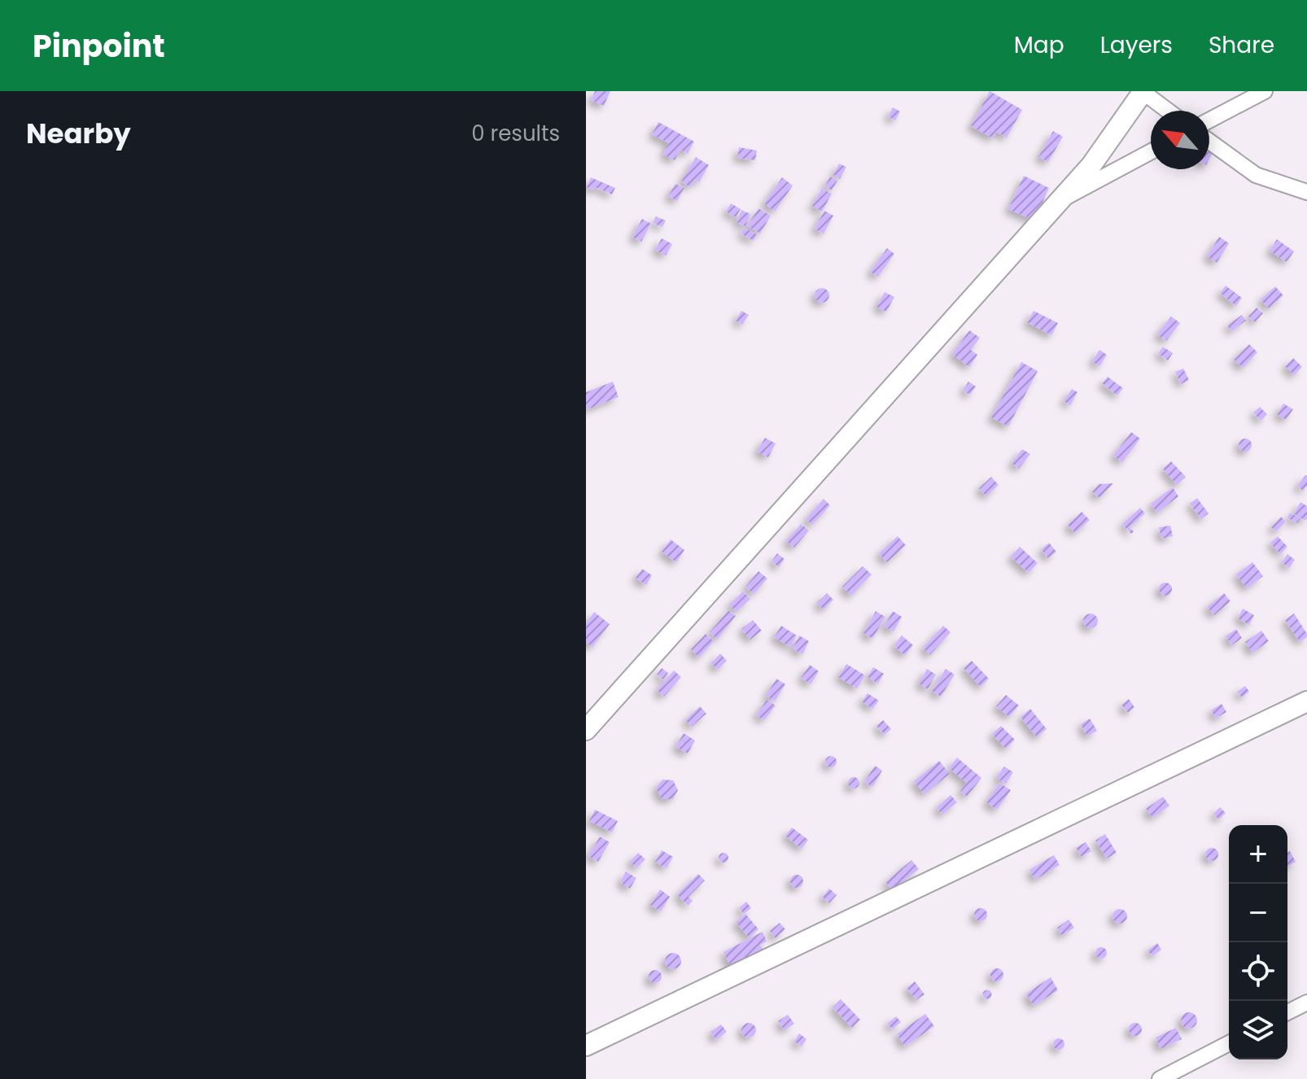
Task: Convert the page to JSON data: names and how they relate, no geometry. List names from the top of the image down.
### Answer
{
  "north": "top left",
  "page": {
    "header": "Pinpoint",
    "nav": ["Map", "Layers", "Share"],
    "heading": ["Nearby", "0 results"],
    "map_buttons": ["+", "−"]
  }
}
